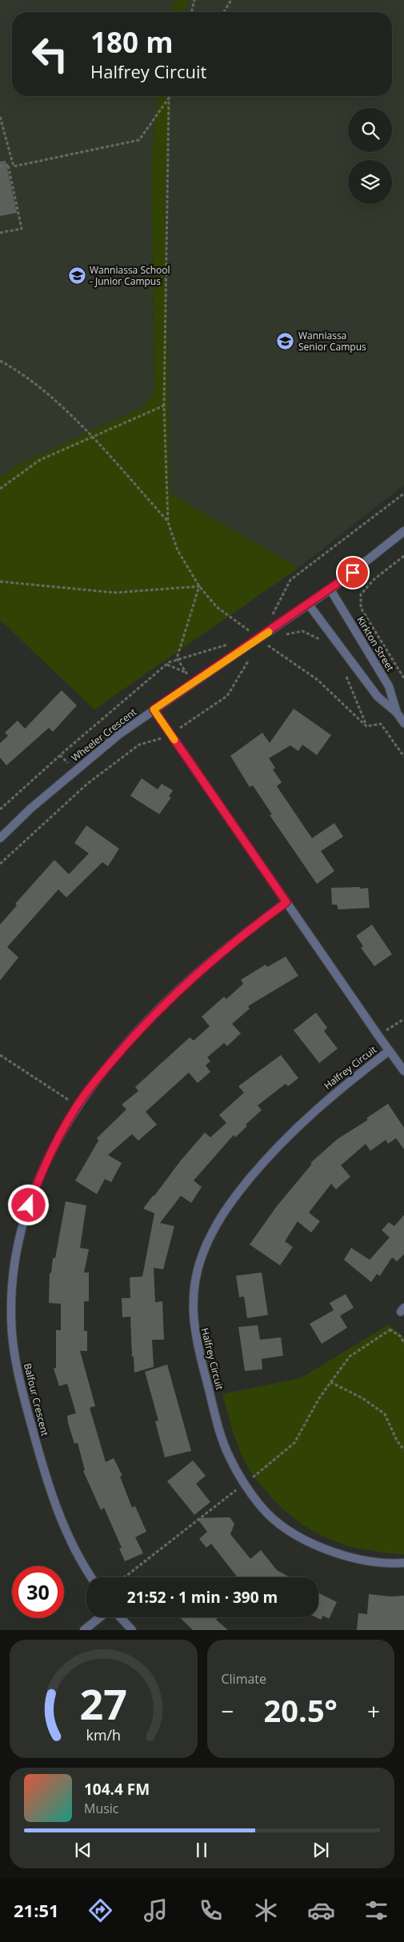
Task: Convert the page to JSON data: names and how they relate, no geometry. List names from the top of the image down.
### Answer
{
  "streets": {
    "street": [
      "Kirkton Street",
      "Wheeler Crescent",
      "Halfrey Circuit",
      "Balfour Crescent"
    ]
  },
  "crossings": [
    ["Kirkton Street", "Wheeler Crescent"],
    ["Wheeler Crescent", "Halfrey Circuit"],
    ["Halfrey Circuit", "Balfour Crescent"]
  ],
  "places": {
    "school or university": ["Wanniassa School - Junior Campus", "Wanniassa Senior Campus"]
  },
  "page": {
    "turn": ["180 m", "Halfrey Circuit"],
    "limit": "30",
    "trip": "21:52 · 1 min · 390 m",
    "tile": "Climate",
    "heat": ["−", "20.5°", "+"],
    "song": ["104.4 FM", "Music"],
    "tabs": "21:51",
    "gauge": ["27", "km/h"]
  }
}
